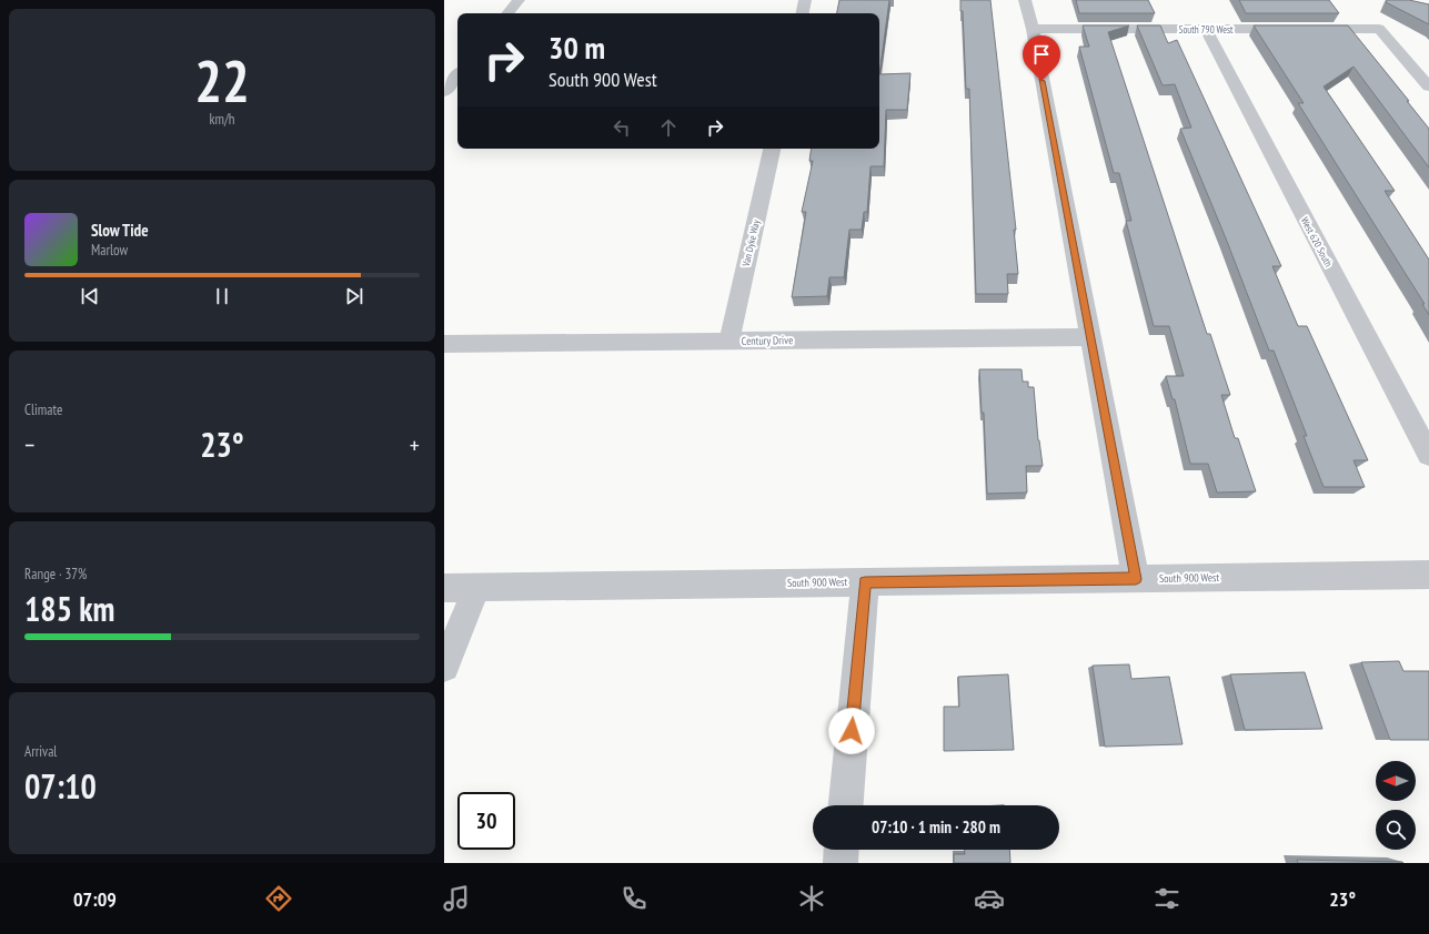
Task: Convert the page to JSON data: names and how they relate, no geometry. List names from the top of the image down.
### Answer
{
  "streets": {
    "street": [
      "South 790 West",
      "West 620 South",
      "Van Dyke Way",
      "Century Drive",
      "South 900 West"
    ]
  },
  "crossings": [
    ["South 790 West", "West 620 South"],
    ["Van Dyke Way", "Century Drive"]
  ],
  "north": "left",
  "page": {
    "tile": [
      ["22", "km/h"],
      "Climate",
      ["Range · 37%", "185 km"],
      ["Arrival", "07:10"]
    ],
    "turn": ["30 m", "South 900 West"],
    "song": ["Slow Tide", "Marlow"],
    "heat": ["−", "23°", "+"],
    "limit": "30",
    "trip": "07:10 · 1 min · 280 m",
    "tabs": ["07:09", "23°"]
  }
}
